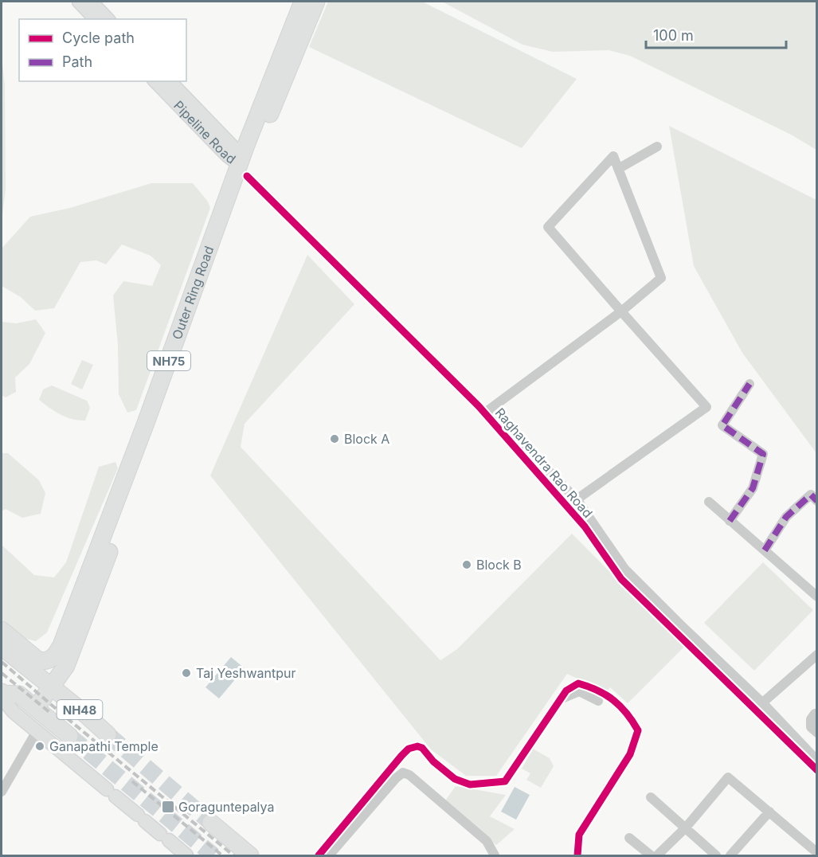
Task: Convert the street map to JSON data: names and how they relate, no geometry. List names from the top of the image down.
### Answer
{
  "streets": {
    "highway": ["Outer Ring Road", "NH75", "NH48"],
    "main road": ["Pipeline Road"],
    "street": ["Raghavendra Rao Road"]
  },
  "crossings": [
    ["Pipeline Road", "Outer Ring Road"],
    ["Pipeline Road", "Raghavendra Rao Road"],
    ["Outer Ring Road", "Raghavendra Rao Road"],
    ["Outer Ring Road", "NH48"]
  ],
  "places": {
    "other": [
      "Block A",
      "Block B",
      "Taj Yeshwantpur",
      "Ganapathi Temple"
    ],
    "transit": ["Goraguntepalya"]
  },
  "legend": ["Cycle path", "Path"],
  "scale_bar": "100 m"
}
